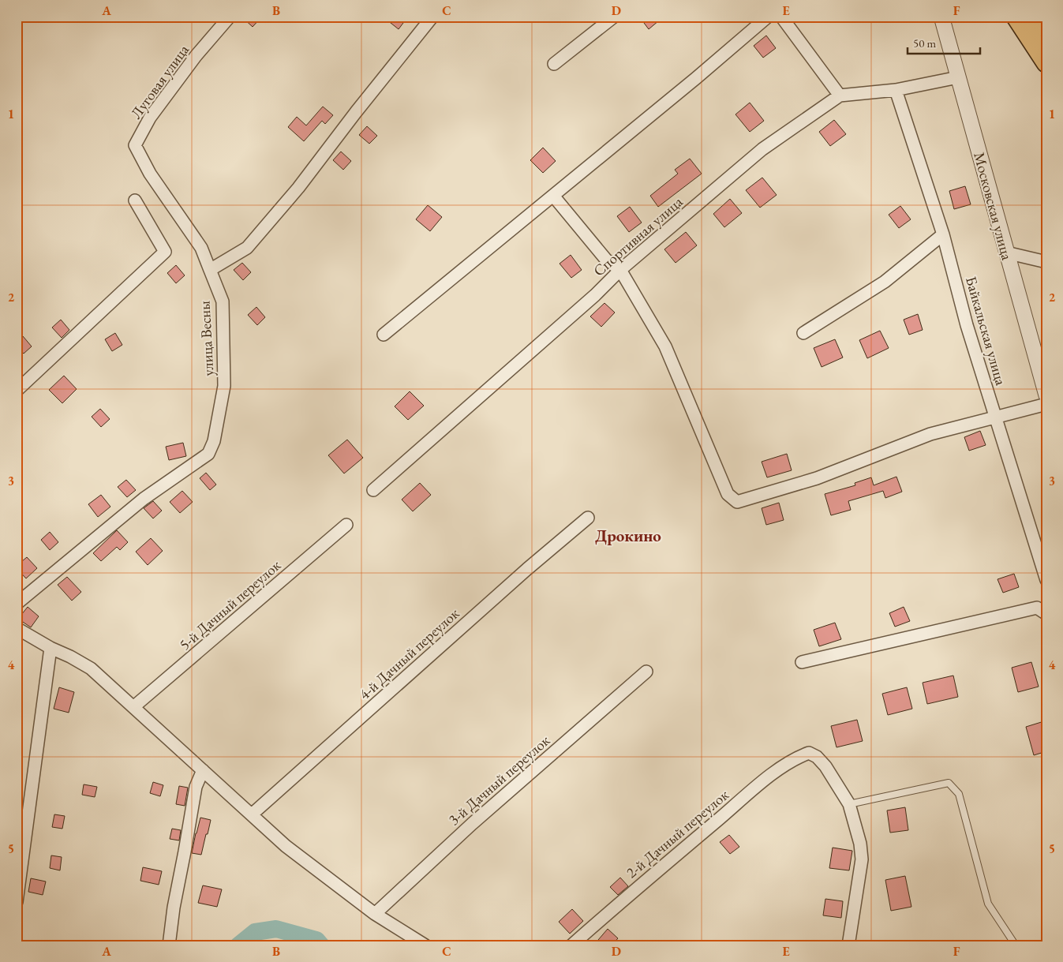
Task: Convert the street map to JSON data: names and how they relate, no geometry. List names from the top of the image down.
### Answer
{
  "streets": {
    "street": [
      "Луговая улица",
      "Московская улица",
      "Спортивная улица",
      "Байкальская улица",
      "улица Весны",
      "5-й Дачный переулок",
      "4-й Дачный переулок",
      "3-й Дачный переулок",
      "2-й Дачный переулок"
    ]
  },
  "crossings": [
    ["Луговая улица", "улица Весны"],
    ["Московская улица", "Спортивная улица"],
    ["Спортивная улица", "Байкальская улица"]
  ],
  "districts": ["Дрокино"],
  "scale_bar": "50 m",
  "grid": {
    "columns": [
      "A",
      "B",
      "C",
      "D",
      "E",
      "F"
    ],
    "rows": [
      "1",
      "2",
      "3",
      "4",
      "5"
    ]
  }
}
